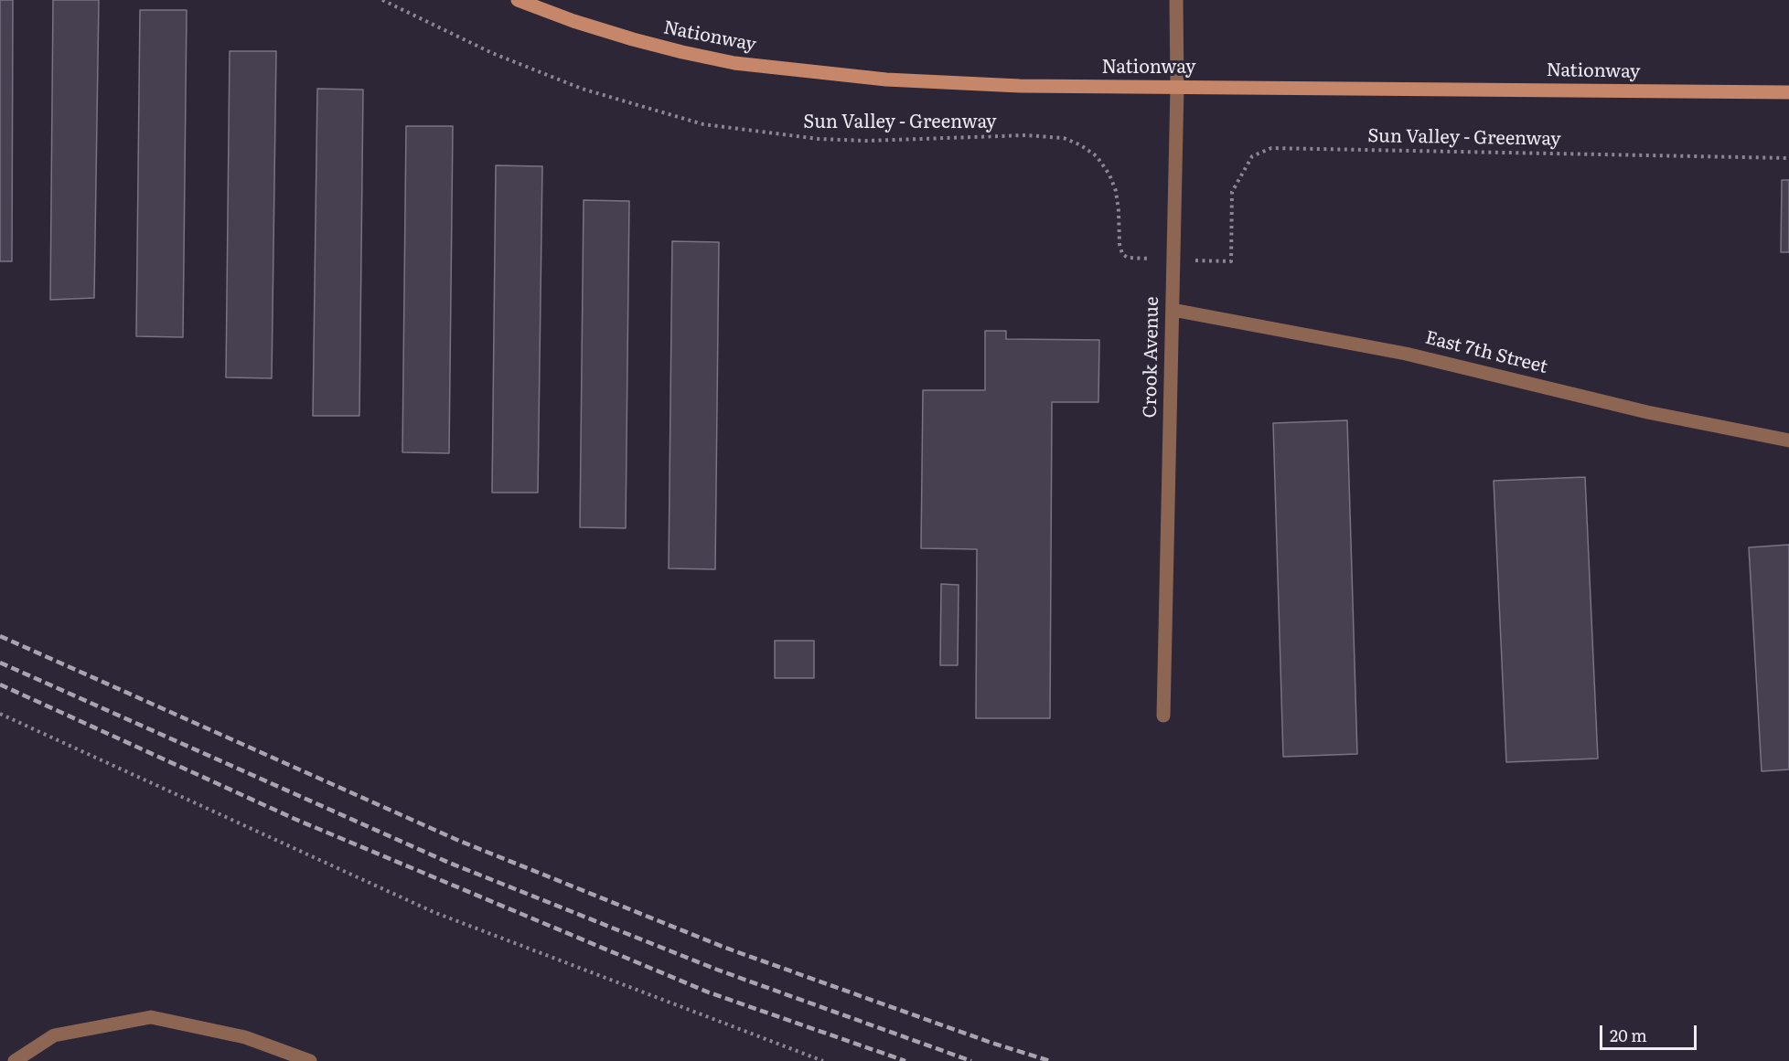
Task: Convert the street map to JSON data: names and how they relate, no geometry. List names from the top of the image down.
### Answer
{
  "streets": {
    "main road": ["Nationway"],
    "street": ["East 7th Street", "Crook Avenue"],
    "path": ["Sun Valley - Greenway"]
  },
  "crossings": [
    ["Nationway", "Crook Avenue"],
    ["East 7th Street", "Crook Avenue"]
  ],
  "scale_bar": "20 m"
}
